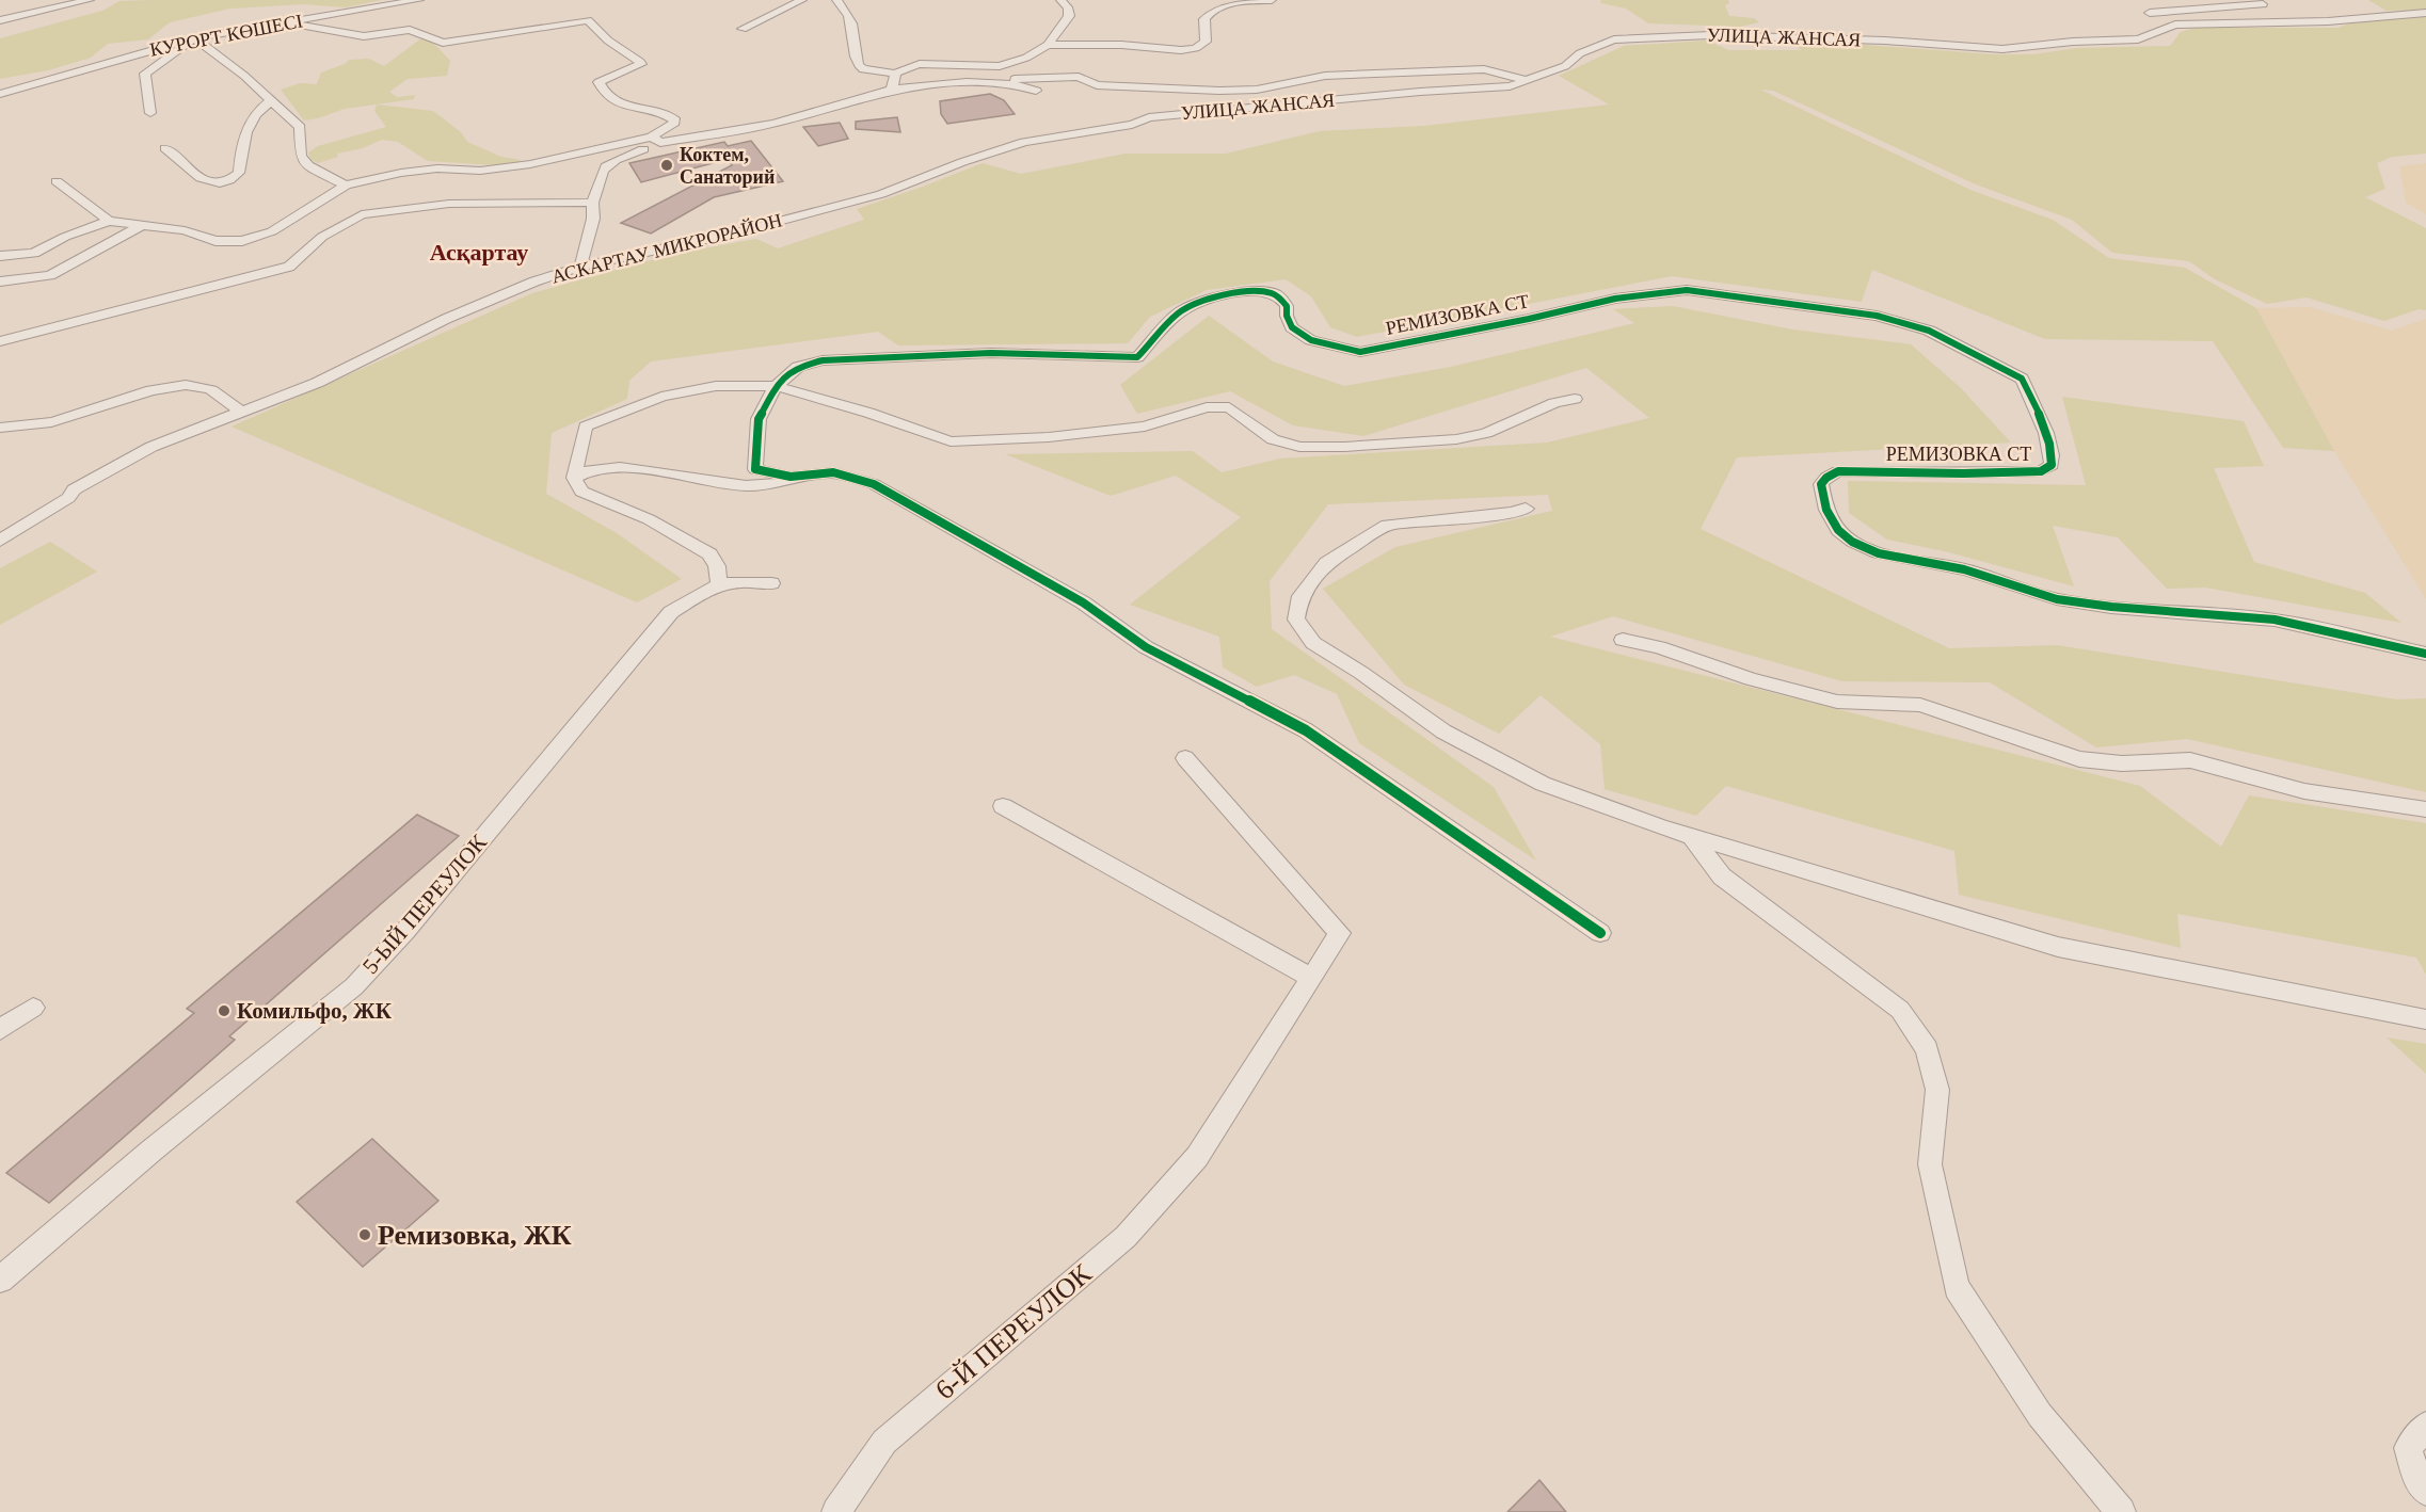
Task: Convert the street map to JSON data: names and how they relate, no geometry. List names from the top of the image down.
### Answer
{
  "streets": {
    "street": [
      "КУРОРТ КӨШЕСІ",
      "УЛИЦА ЖАНСАЯ",
      "АСКАРТАУ МИКРОРАЙОН",
      "РЕМИЗОВКА СТ",
      "5-ЫЙ ПЕРЕУЛОК",
      "6-Й ПЕРЕУЛОК"
    ]
  },
  "crossings": [
    ["УЛИЦА ЖАНСАЯ", "АСКАРТАУ МИКРОРАЙОН"]
  ],
  "districts": ["Асқартау"],
  "places": ["Коктем, Санаторий", "Комильфо, ЖК", "Ремизовка, ЖК"]
}
